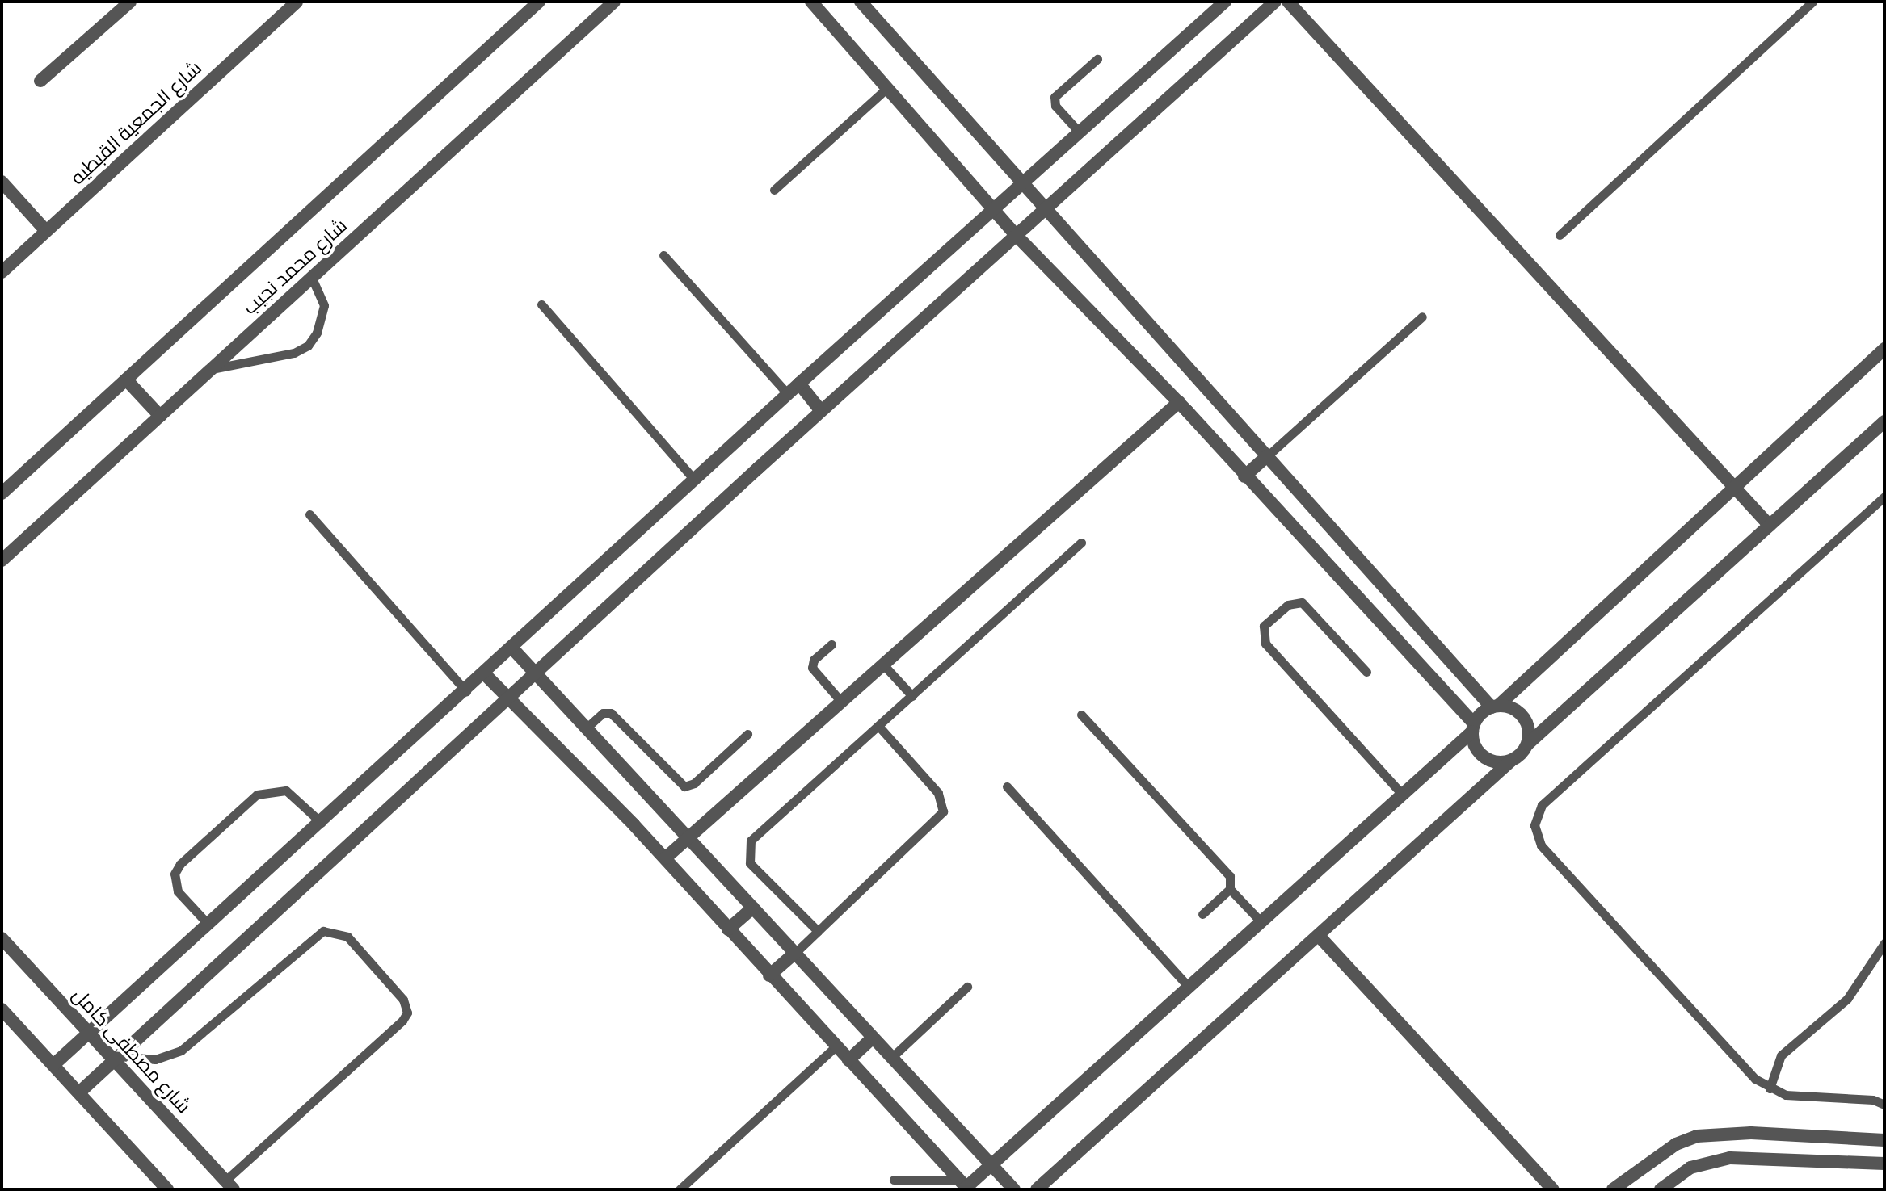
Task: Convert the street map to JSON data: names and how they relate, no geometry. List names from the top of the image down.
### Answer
{
  "streets": {
    "street": ["شارع الجمعية القبطيه", "شارع محمد نجيب", "شارع مصطفى كامل"]
  }
}
